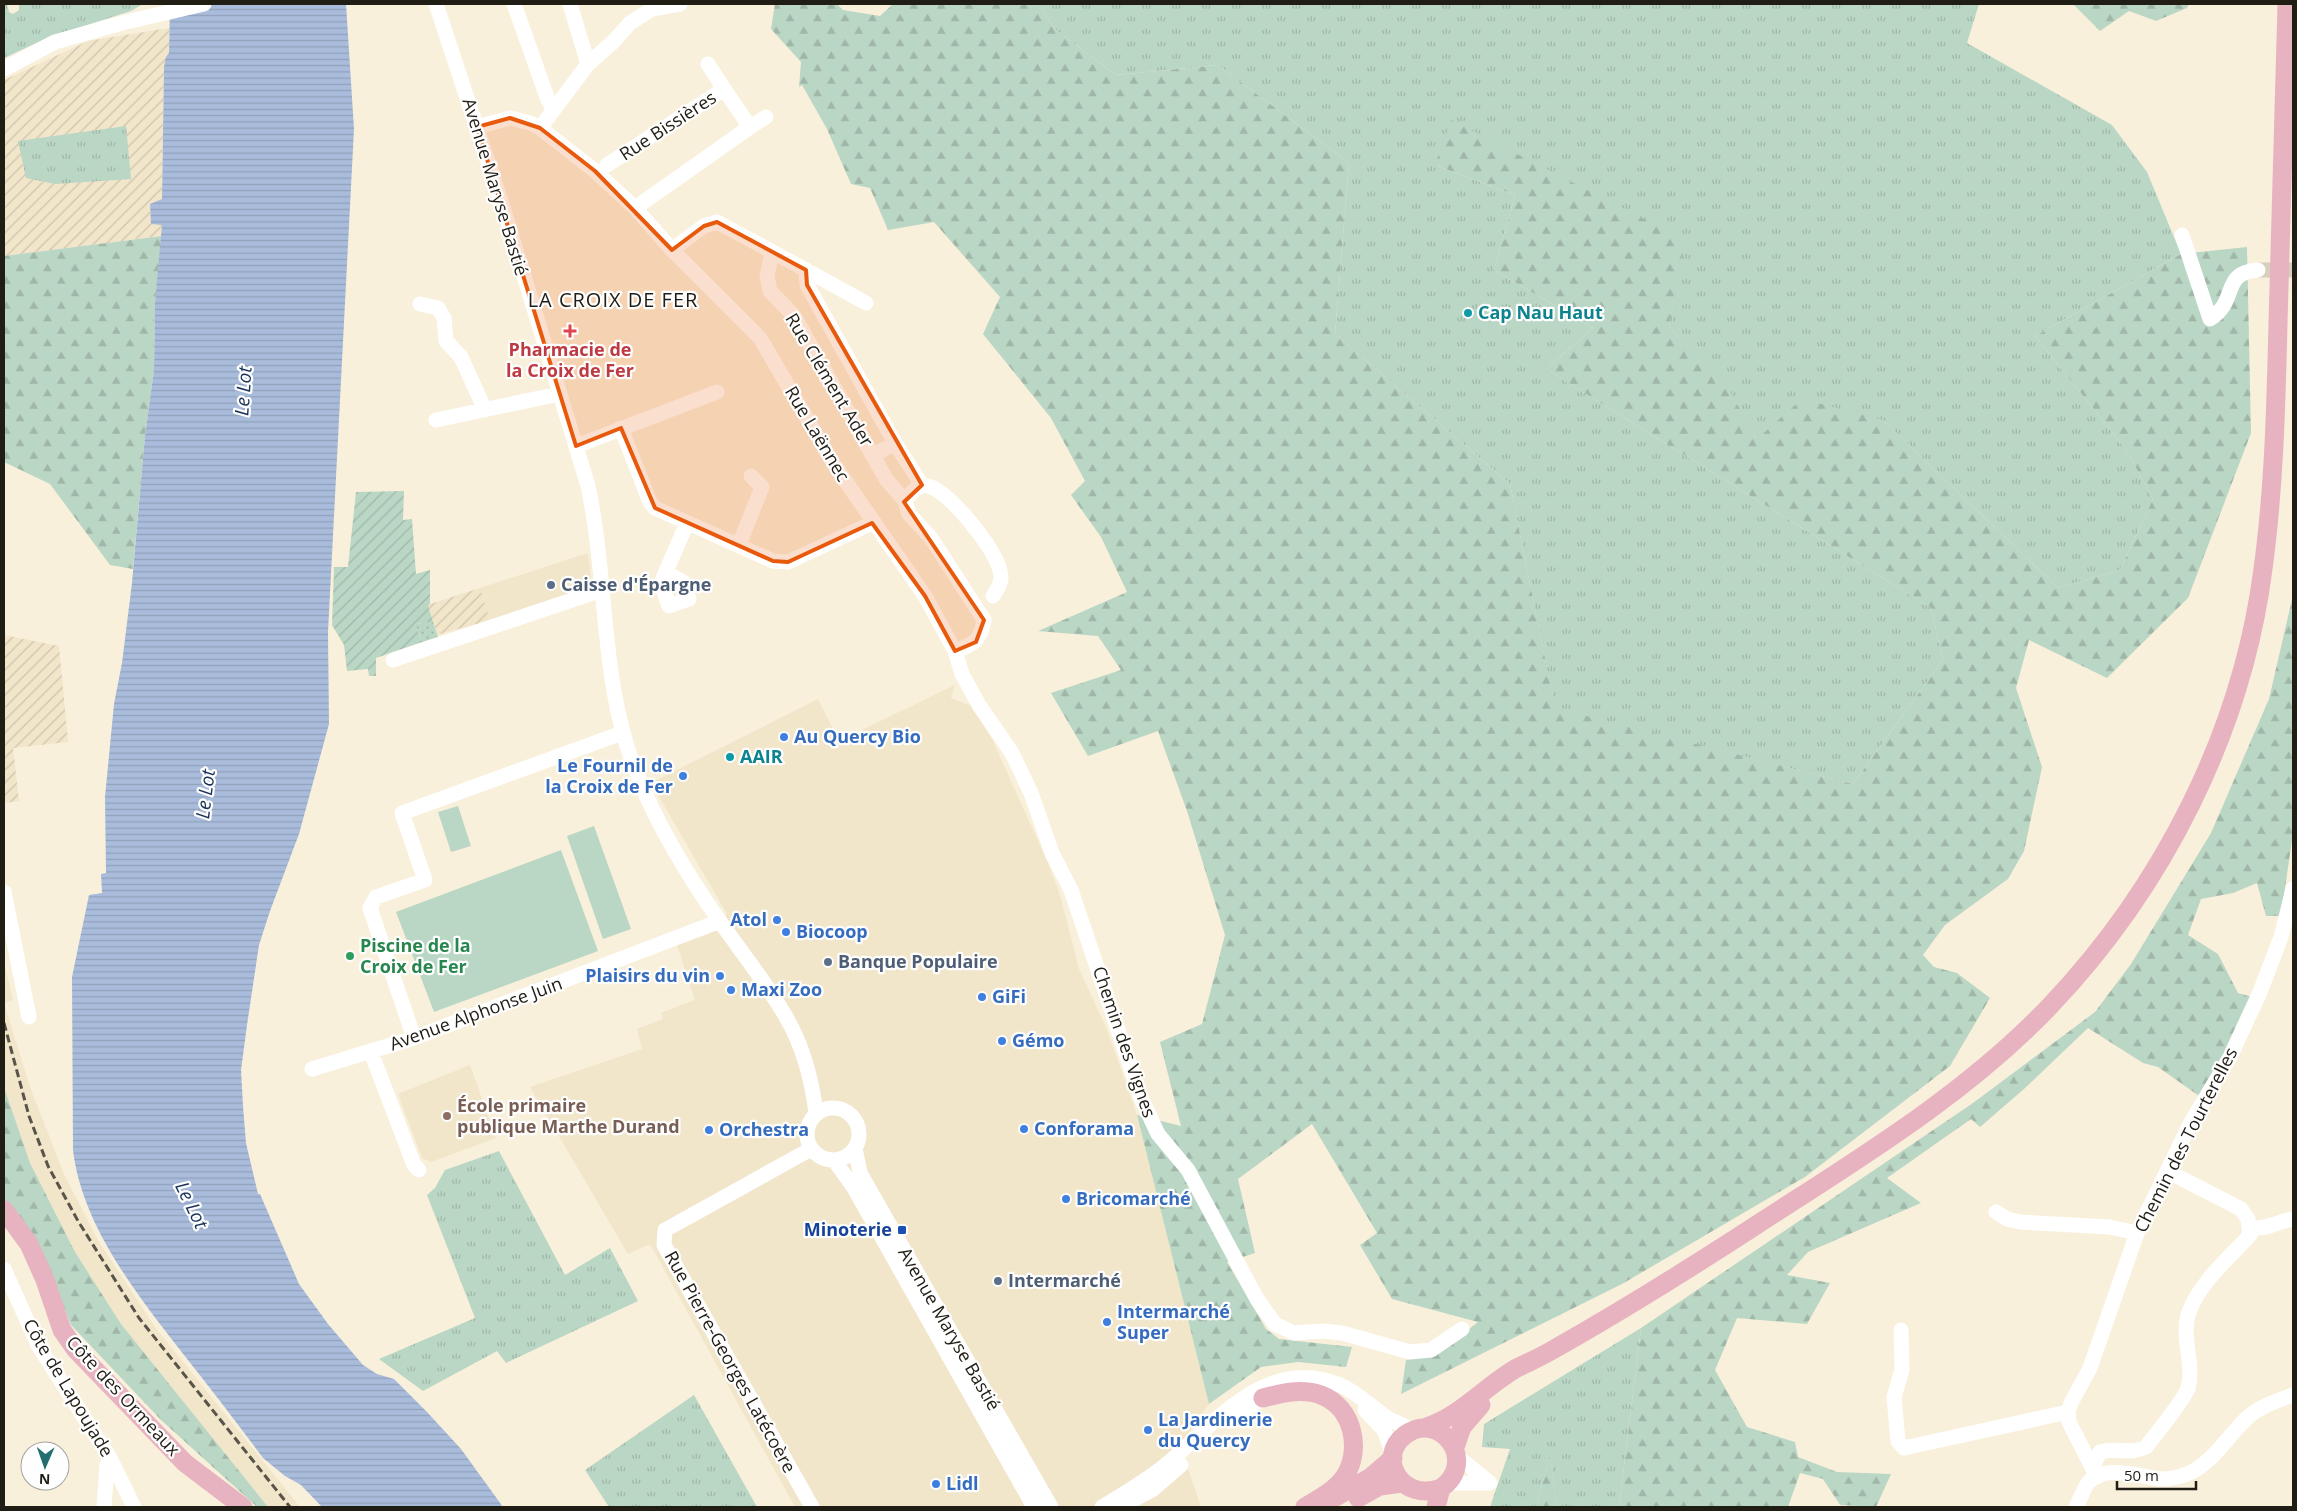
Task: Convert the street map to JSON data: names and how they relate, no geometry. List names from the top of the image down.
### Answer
{
  "streets": {
    "main road": ["Côte des Ormeaux"],
    "street": [
      "Rue Bissières",
      "Avenue Maryse Bastié",
      "Rue Clément Ader",
      "Rue Laënnec",
      "Avenue Alphonse Juin",
      "Chemin des Vignes",
      "Chemin des Tourterelles",
      "Rue Pierre-Georges Latécoère",
      "Côte de Lapoujade"
    ]
  },
  "crossings": [
    ["Avenue Maryse Bastié", "Rue Laënnec"],
    ["Avenue Maryse Bastié", "Avenue Alphonse Juin"],
    ["Avenue Maryse Bastié", "Rue Pierre-Georges Latécoère"],
    ["Rue Clément Ader", "Rue Laënnec"],
    ["Rue Laënnec", "Chemin des Vignes"]
  ],
  "districts": ["LA CROIX DE FER"],
  "water": ["Le Lot"],
  "places": {
    "other": [
      "Cap Nau Haut",
      "Caisse d'Épargne",
      "Au Quercy Bio",
      "AAIR",
      "Le Fournil de la Croix de Fer",
      "Atol",
      "Biocoop",
      "Piscine de la Croix de Fer",
      "Banque Populaire",
      "Plaisirs du vin",
      "Maxi Zoo",
      "GiFi",
      "Gémo",
      "École primaire publique Marthe Durand",
      "Conforama",
      "Orchestra",
      "Bricomarché",
      "Intermarché",
      "Intermarché Super",
      "La Jardinerie du Quercy",
      "Lidl"
    ],
    "health": ["Pharmacie de la Croix de Fer"],
    "transit": ["Minoterie"]
  },
  "scale_bar": "50 m",
  "north": "bottom"
}
